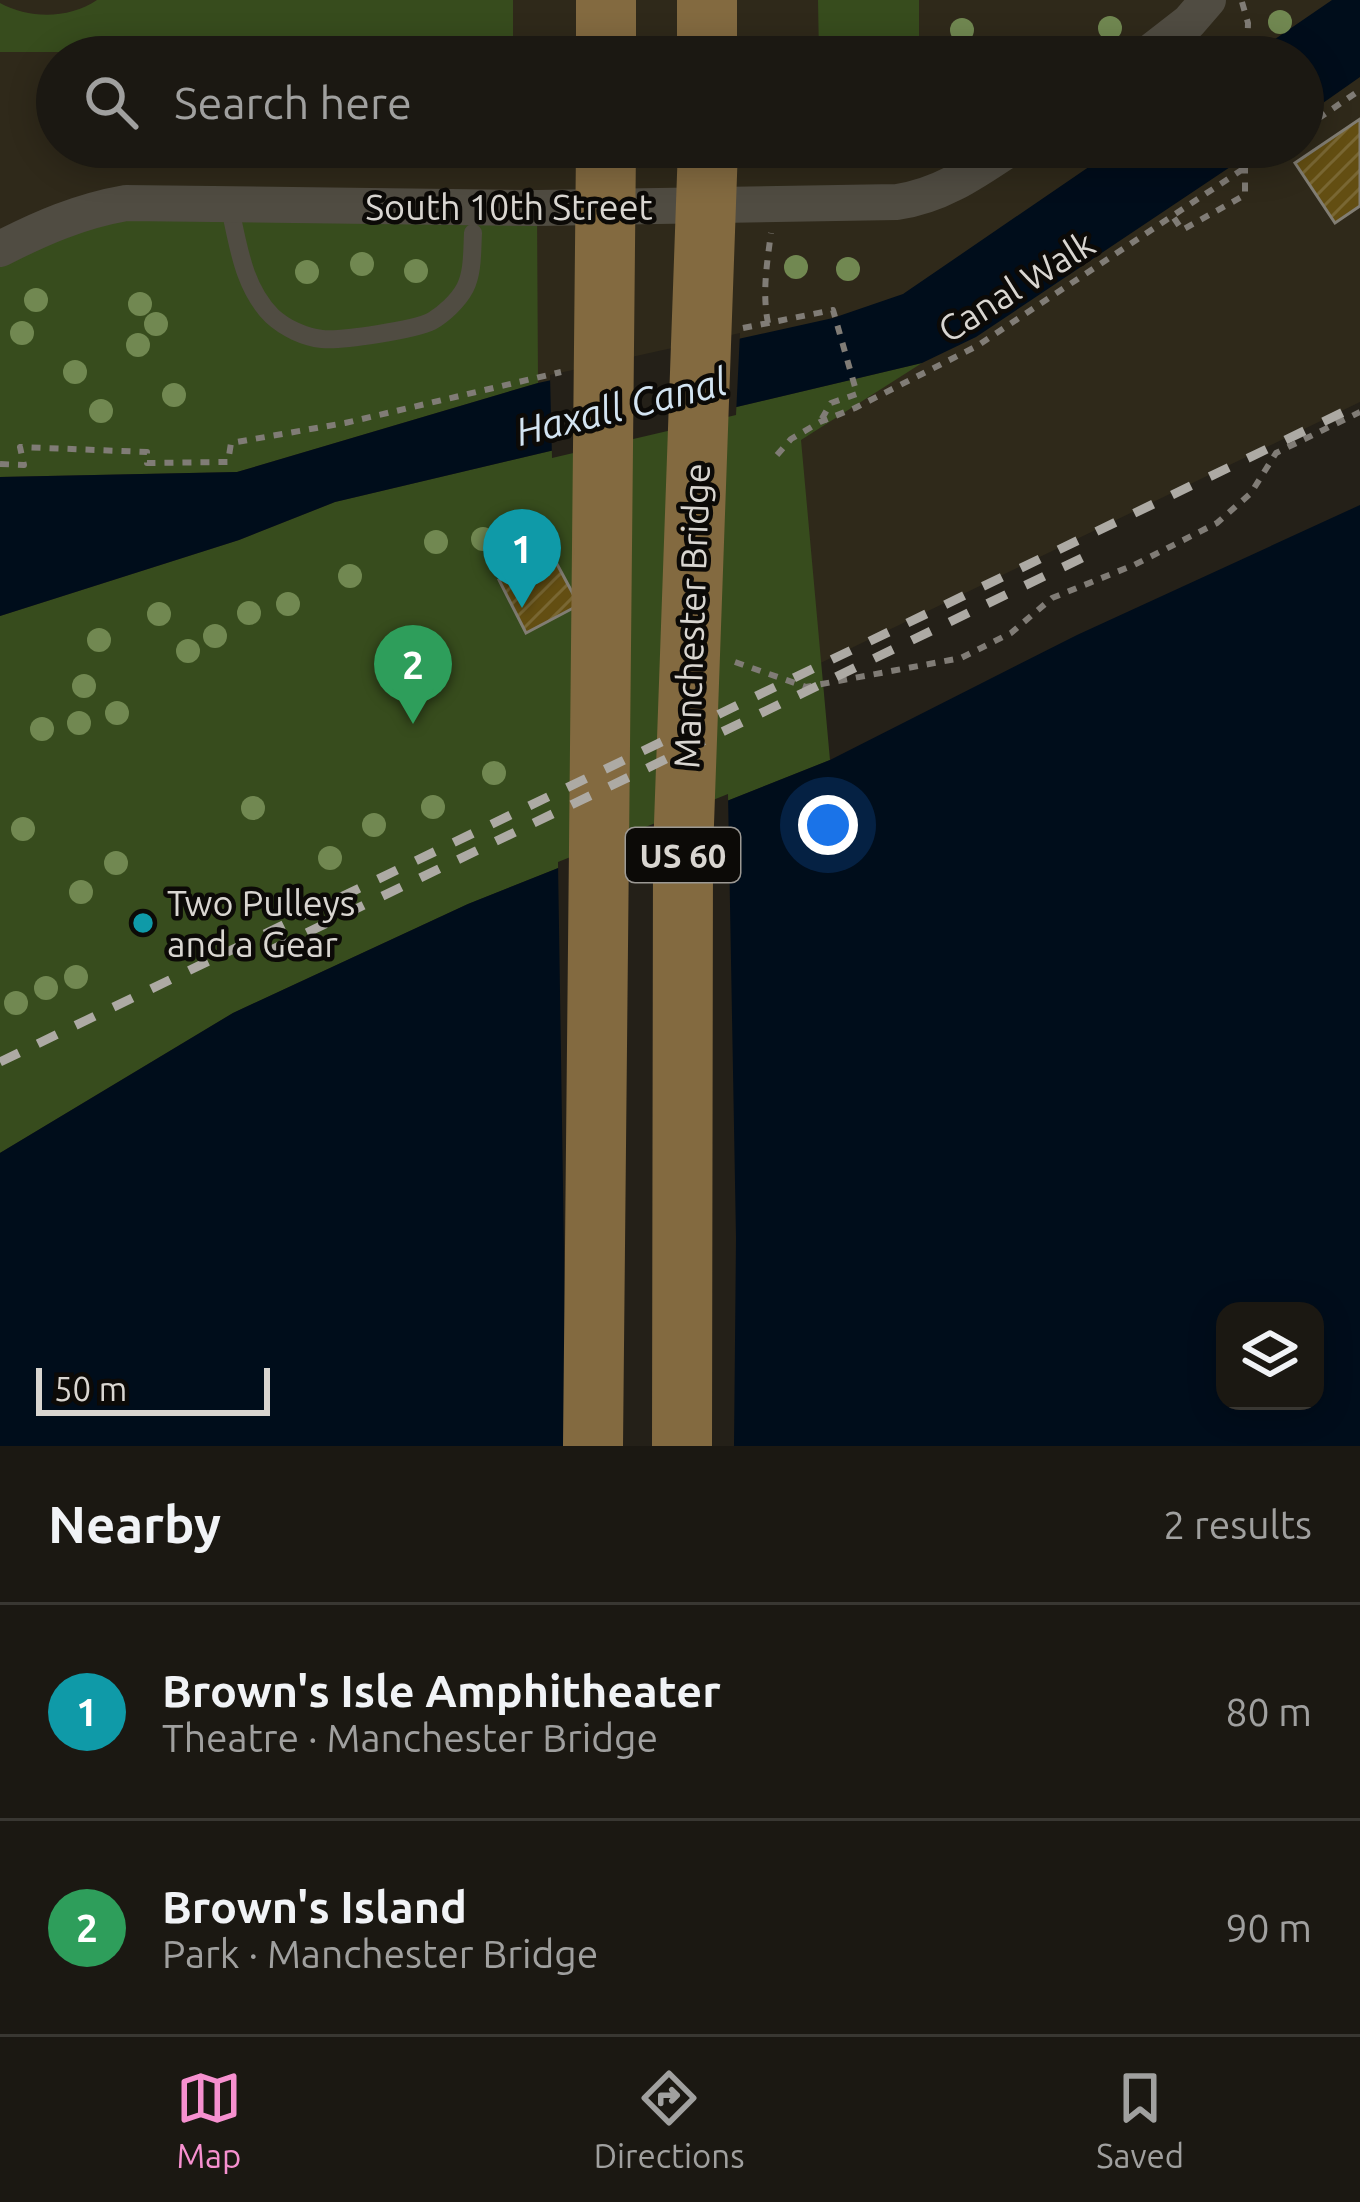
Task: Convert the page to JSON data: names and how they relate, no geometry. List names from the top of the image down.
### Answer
{
  "streets": {
    "main road": ["Manchester Bridge", "US 60"],
    "street": ["South 10th Street"],
    "path": ["Canal Walk"]
  },
  "water": ["Haxall Canal"],
  "places": ["Two Pulleys and a Gear"],
  "scale_bar": "50 m",
  "page": {
    "search": "Search here",
    "pins": ["1", "2"],
    "scale": "50 m",
    "heading": ["Nearby", "2 results"],
    "list": [
      {
        "mark": "1",
        "name": "Brown's Isle Amphitheater",
        "note": "Theatre · Manchester Bridge",
        "value": "80 m"
      },
      {
        "mark": "2",
        "name": "Brown's Island",
        "note": "Park · Manchester Bridge",
        "value": "90 m"
      }
    ],
    "nav": ["Map", "Directions", "Saved"]
  }
}
